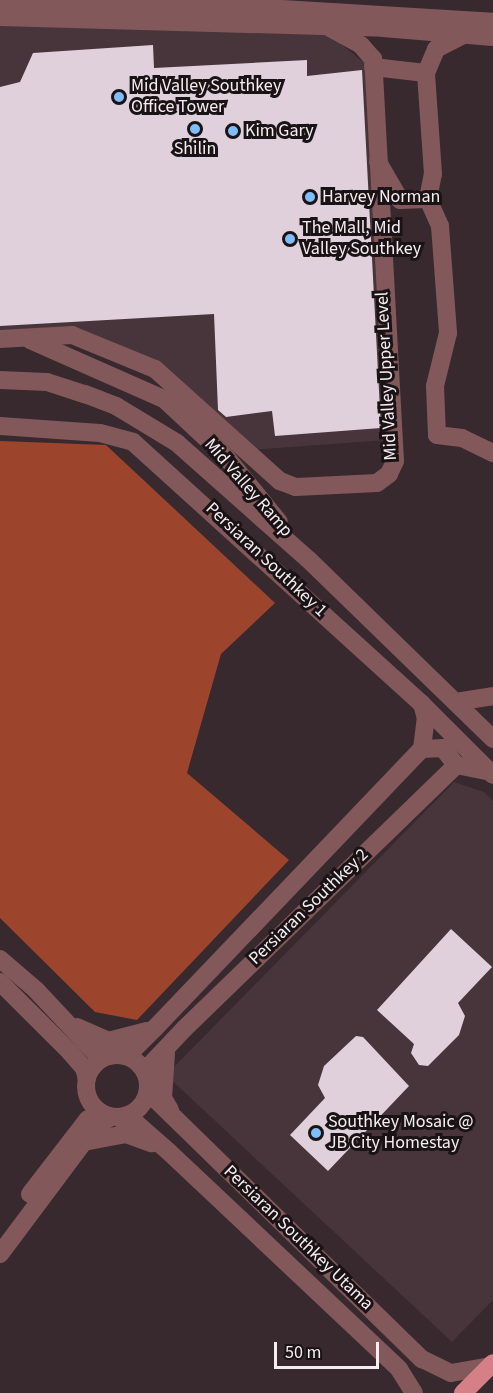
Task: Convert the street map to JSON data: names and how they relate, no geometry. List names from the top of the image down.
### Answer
{
  "streets": {
    "street": [
      "Mid Valley Upper Level",
      "Mid Valley Ramp",
      "Persiaran Southkey 1",
      "Persiaran Southkey 2",
      "Persiaran Southkey Utama"
    ]
  },
  "crossings": [
    ["Mid Valley Upper Level", "Mid Valley Ramp"],
    ["Mid Valley Ramp", "Persiaran Southkey 1"],
    ["Persiaran Southkey 2", "Persiaran Southkey Utama"]
  ],
  "places": [
    "Mid Valley Southkey Office Tower",
    "Shilin",
    "Kim Gary",
    "Harvey Norman",
    "The Mall, Mid Valley Southkey",
    "Southkey Mosaic @ JB City Homestay"
  ],
  "scale_bar": "50 m"
}
